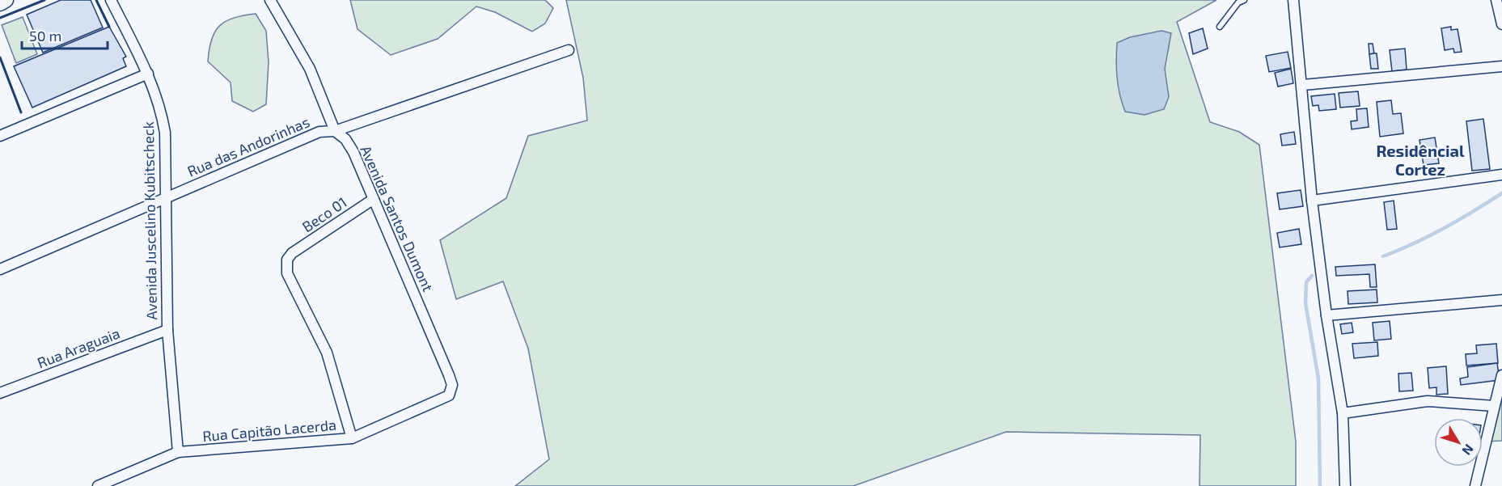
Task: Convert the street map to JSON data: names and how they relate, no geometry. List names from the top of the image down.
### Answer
{
  "streets": {
    "street": [
      "Rua das Andorinhas",
      "Beco 01",
      "Avenida Santos Dumont",
      "Avenida Juscelino Kubitscheck",
      "Rua Araguaia",
      "Rua Capitão Lacerda"
    ]
  },
  "crossings": [
    ["Rua das Andorinhas", "Avenida Santos Dumont"],
    ["Rua das Andorinhas", "Avenida Juscelino Kubitscheck"],
    ["Beco 01", "Avenida Santos Dumont"],
    ["Beco 01", "Rua Capitão Lacerda"],
    ["Avenida Santos Dumont", "Rua Capitão Lacerda"],
    ["Avenida Juscelino Kubitscheck", "Rua Araguaia"],
    ["Avenida Juscelino Kubitscheck", "Rua Capitão Lacerda"]
  ],
  "districts": ["Residêncial Cortez"],
  "scale_bar": "50 m",
  "north": "bottom right"
}
